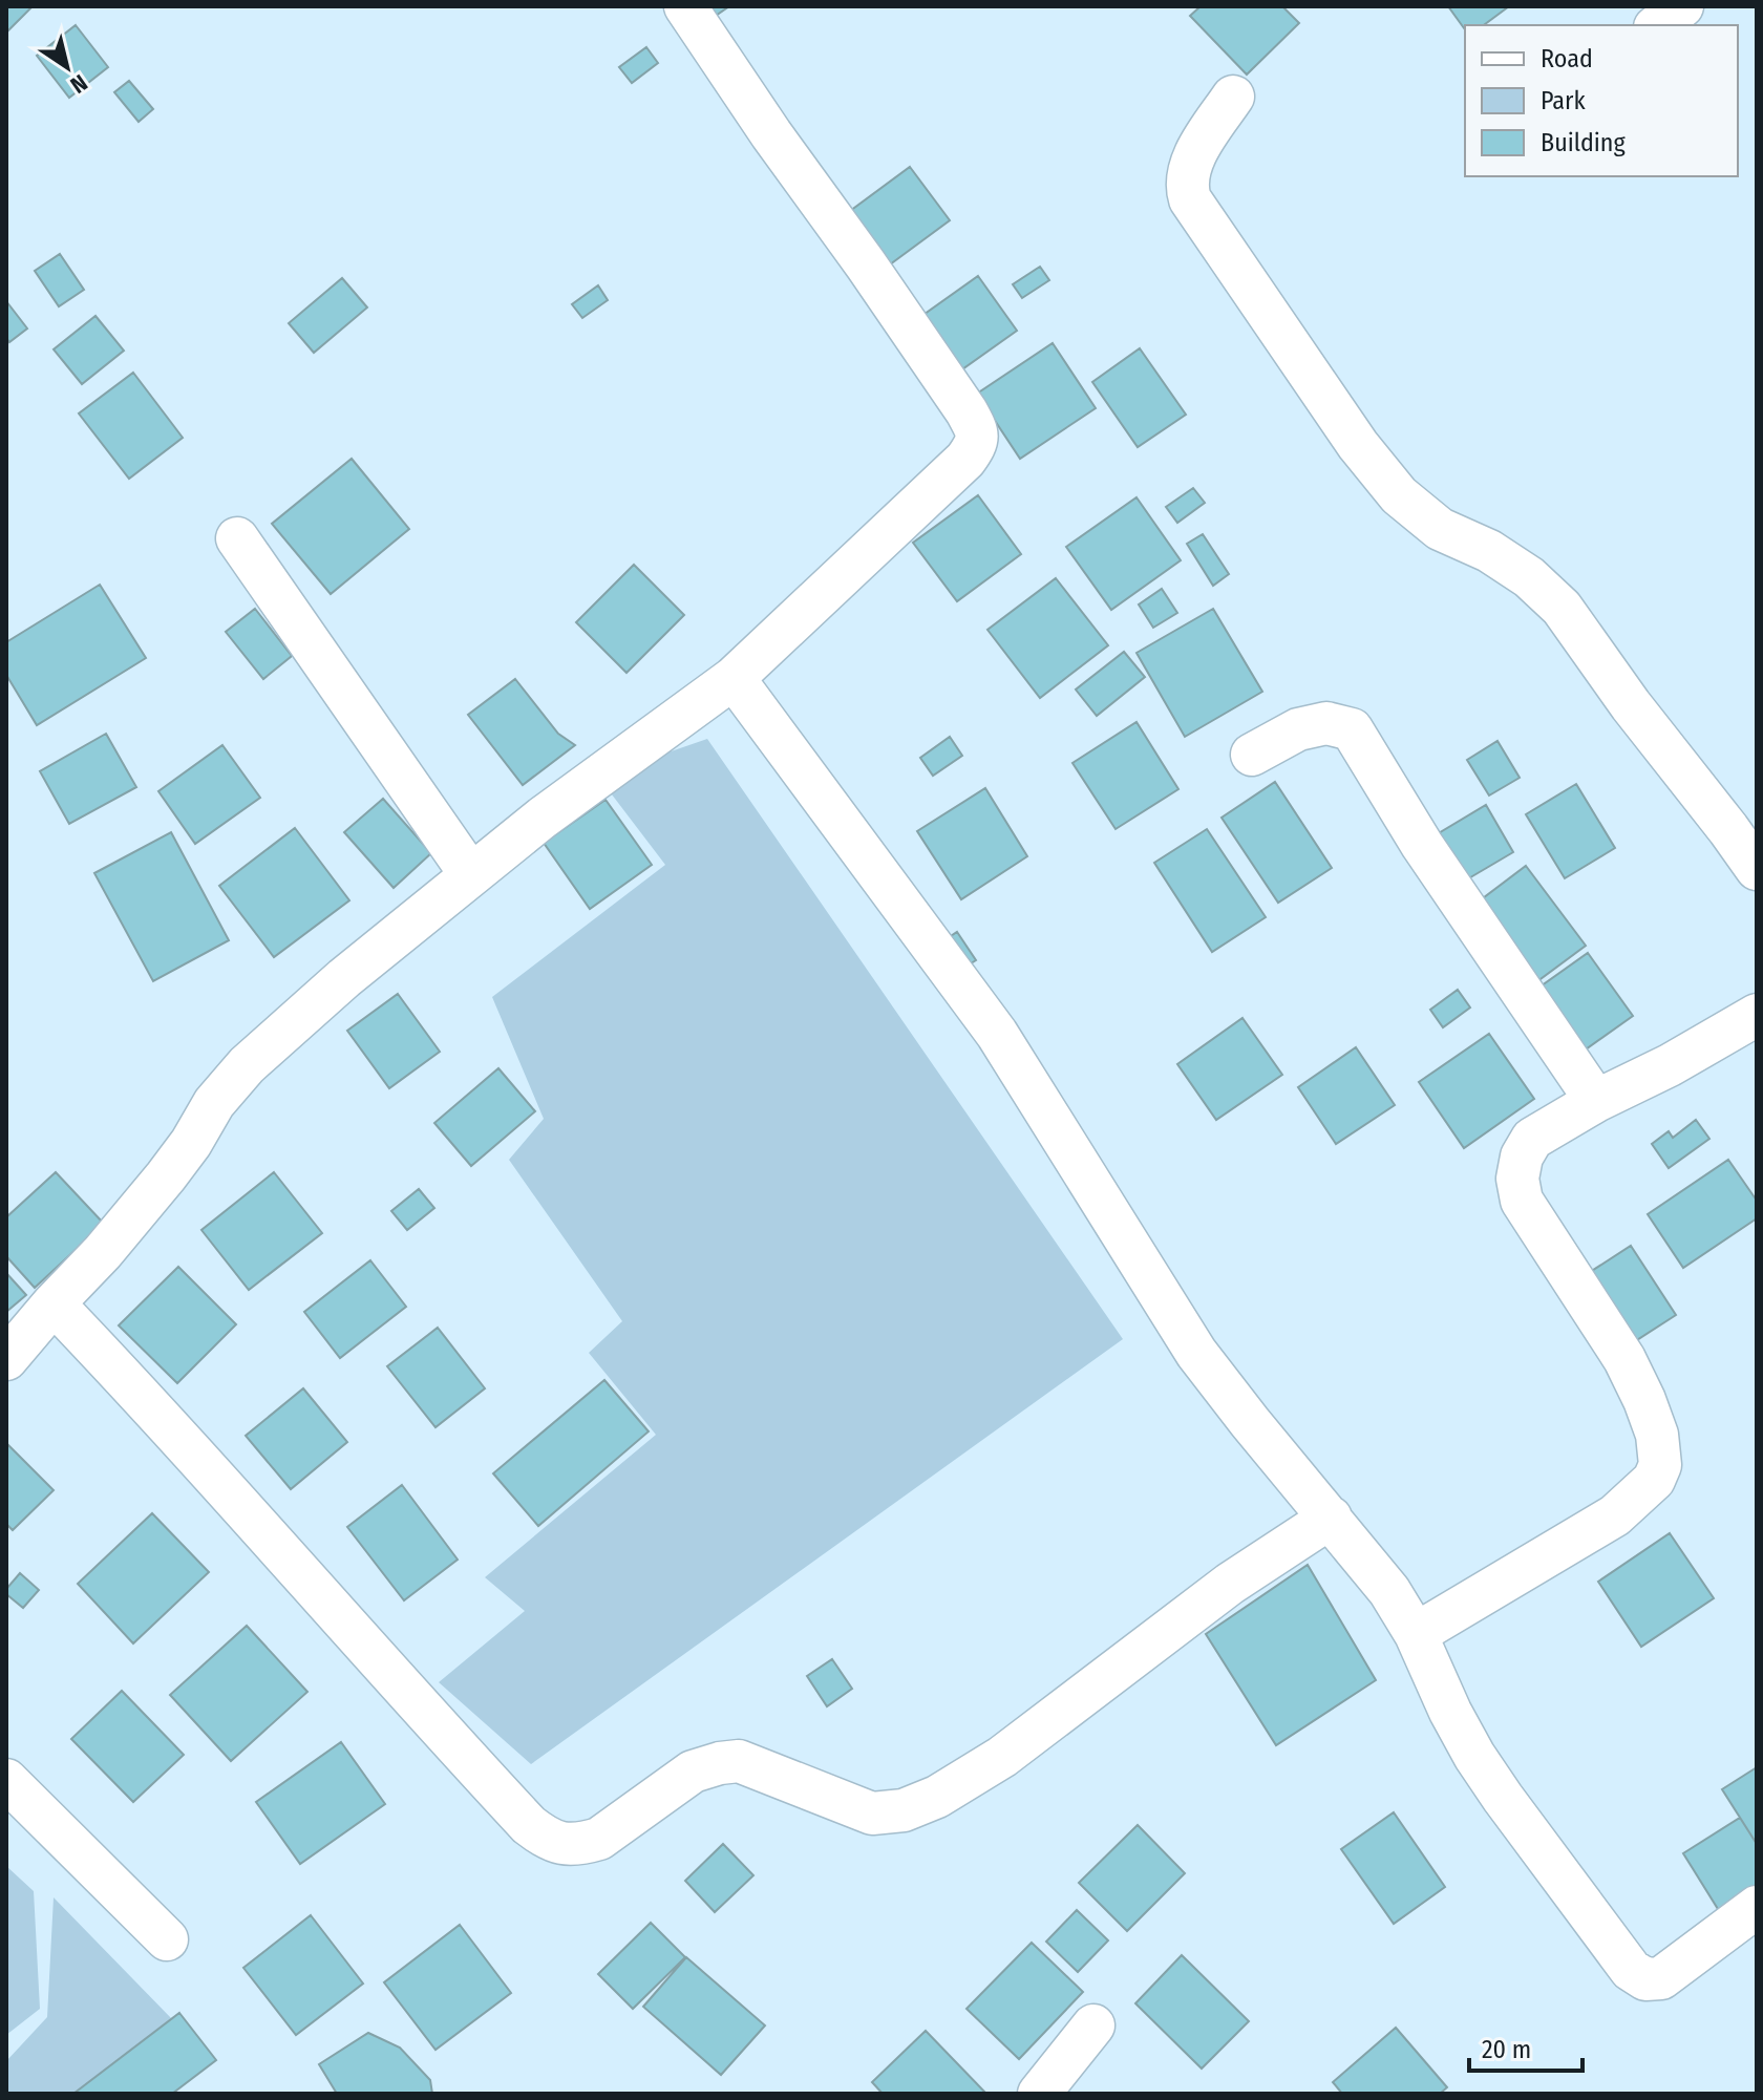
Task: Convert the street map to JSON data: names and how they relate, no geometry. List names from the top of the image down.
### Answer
{
  "legend": ["Road", "Park", "Building"],
  "scale_bar": "20 m",
  "north": "bottom right"
}
